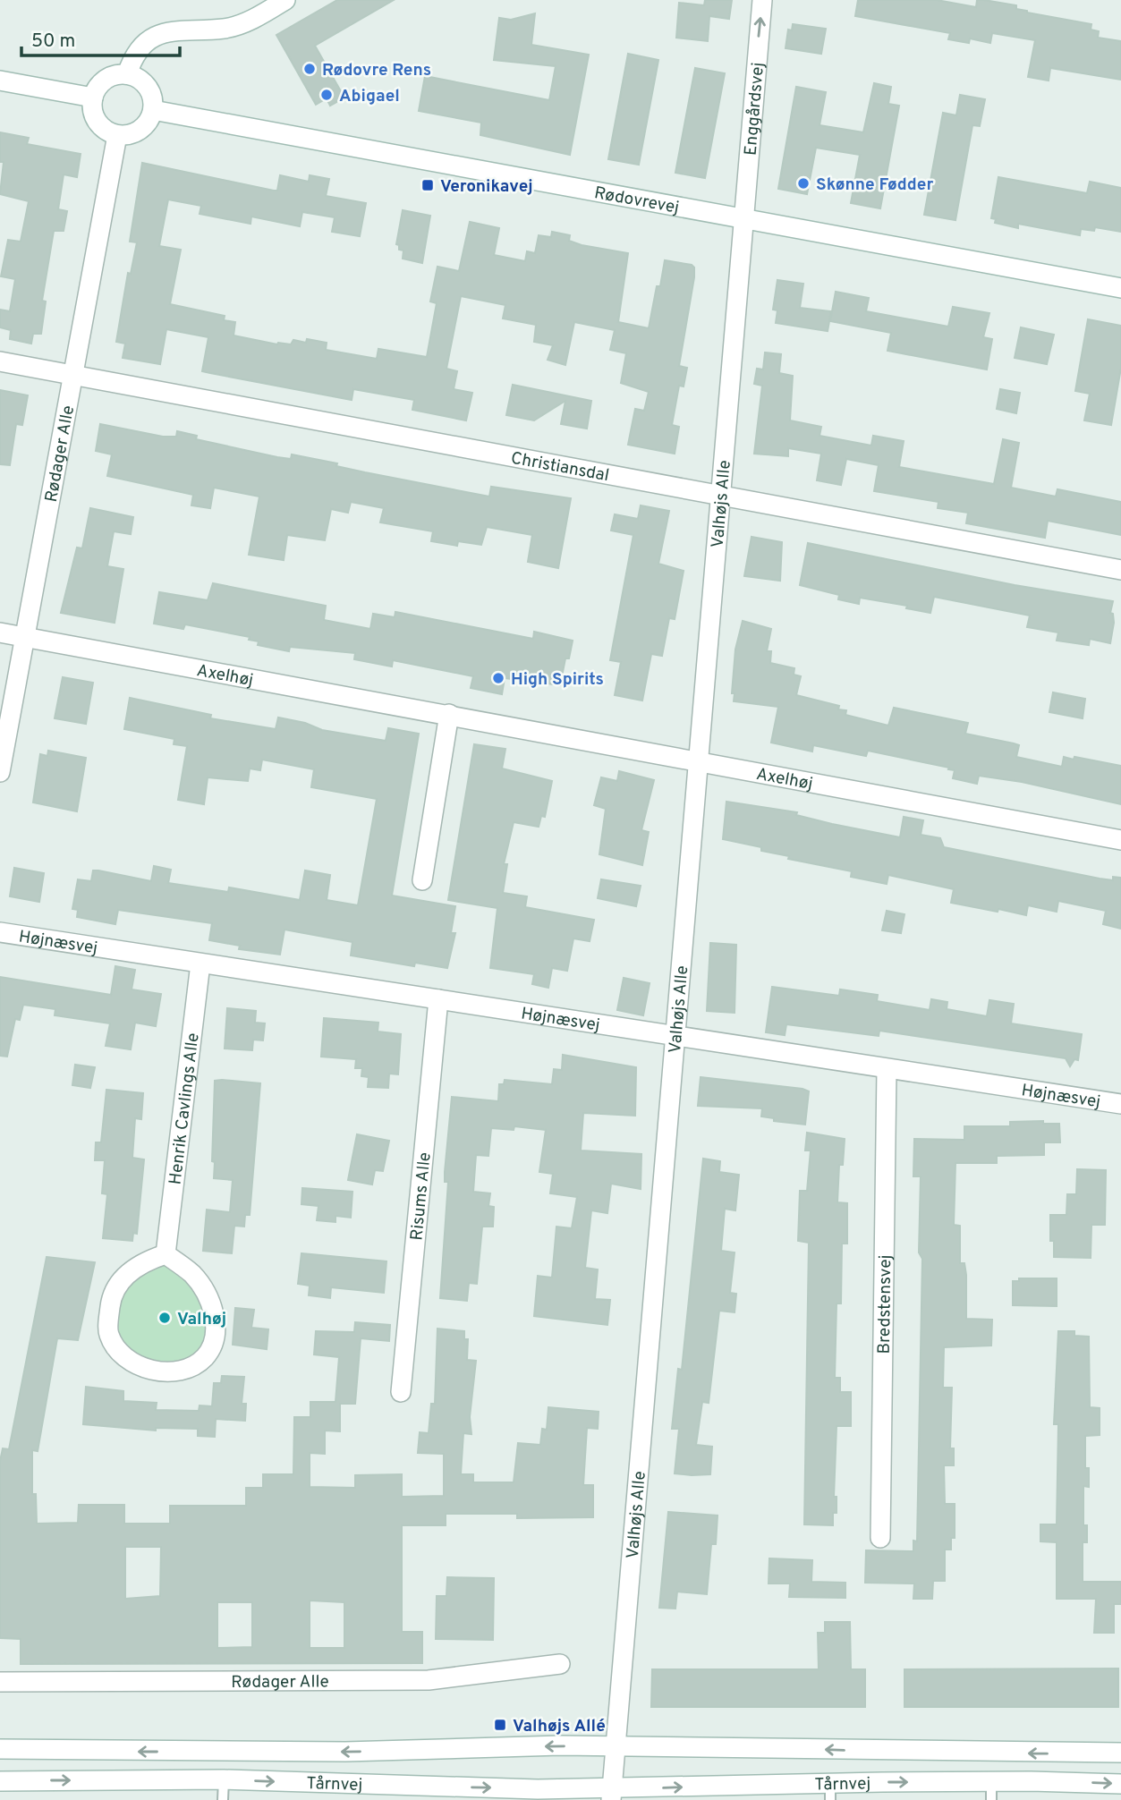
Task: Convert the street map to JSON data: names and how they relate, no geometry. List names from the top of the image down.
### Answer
{
  "streets": {
    "street": [
      "Enggårdsvej",
      "Rødovrevej",
      "Rødager Alle",
      "Christiansdal",
      "Valhøjs Alle",
      "Axelhøj",
      "Højnæsvej",
      "Henrik Cavlings Alle",
      "Risums Alle",
      "Bredstensvej",
      "Tårnvej"
    ]
  },
  "crossings": [
    ["Enggårdsvej", "Rødovrevej"],
    ["Enggårdsvej", "Valhøjs Alle"],
    ["Rødovrevej", "Rødager Alle"],
    ["Rødovrevej", "Valhøjs Alle"],
    ["Rødager Alle", "Christiansdal"],
    ["Rødager Alle", "Axelhøj"],
    ["Christiansdal", "Valhøjs Alle"],
    ["Valhøjs Alle", "Axelhøj"],
    ["Valhøjs Alle", "Højnæsvej"],
    ["Valhøjs Alle", "Tårnvej"],
    ["Højnæsvej", "Henrik Cavlings Alle"],
    ["Højnæsvej", "Risums Alle"],
    ["Højnæsvej", "Bredstensvej"]
  ],
  "one_way": ["Enggårdsvej"],
  "places": {
    "other": [
      "Rødovre Rens",
      "Abigael",
      "Skønne Fødder",
      "High Spirits",
      "Valhøj"
    ],
    "transit": ["Veronikavej", "Valhøjs Allé"]
  },
  "scale_bar": "50 m"
}
